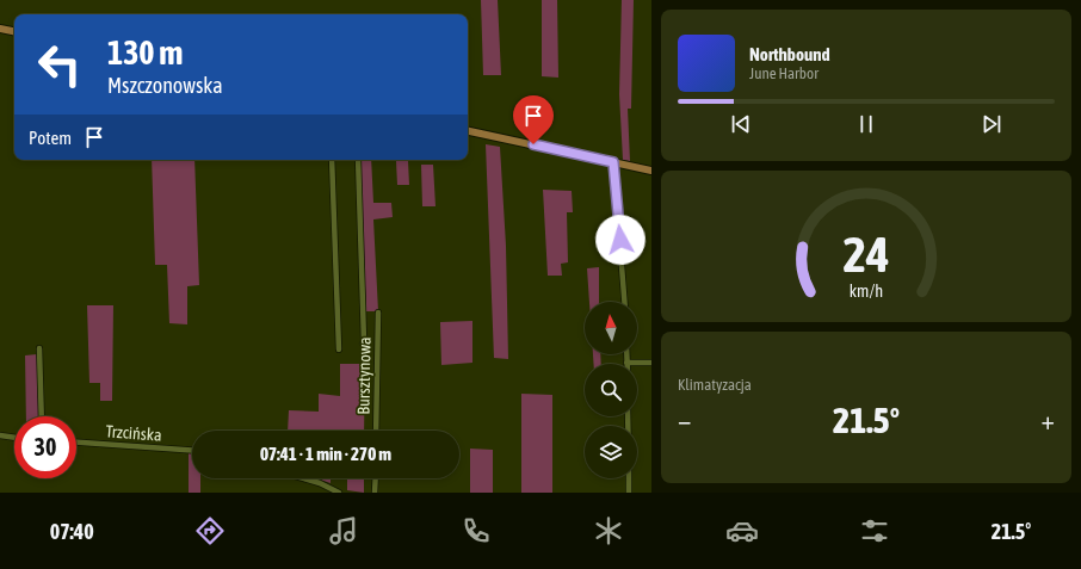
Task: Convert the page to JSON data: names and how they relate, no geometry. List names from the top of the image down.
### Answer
{
  "streets": {
    "street": ["Bursztynowa", "Trzcińska"]
  },
  "north": "top",
  "page": {
    "turn": ["130 m", "Mszczonowska"],
    "song": ["Northbound", "June Harbor"],
    "then": "Potem",
    "tile": "Klimatyzacja",
    "heat": ["−", "21.5°", "+"],
    "limit": "30",
    "trip": "07:41 · 1 min · 270 m",
    "tabs": ["07:40", "21.5°"],
    "gauge": ["24", "km/h"]
  }
}
